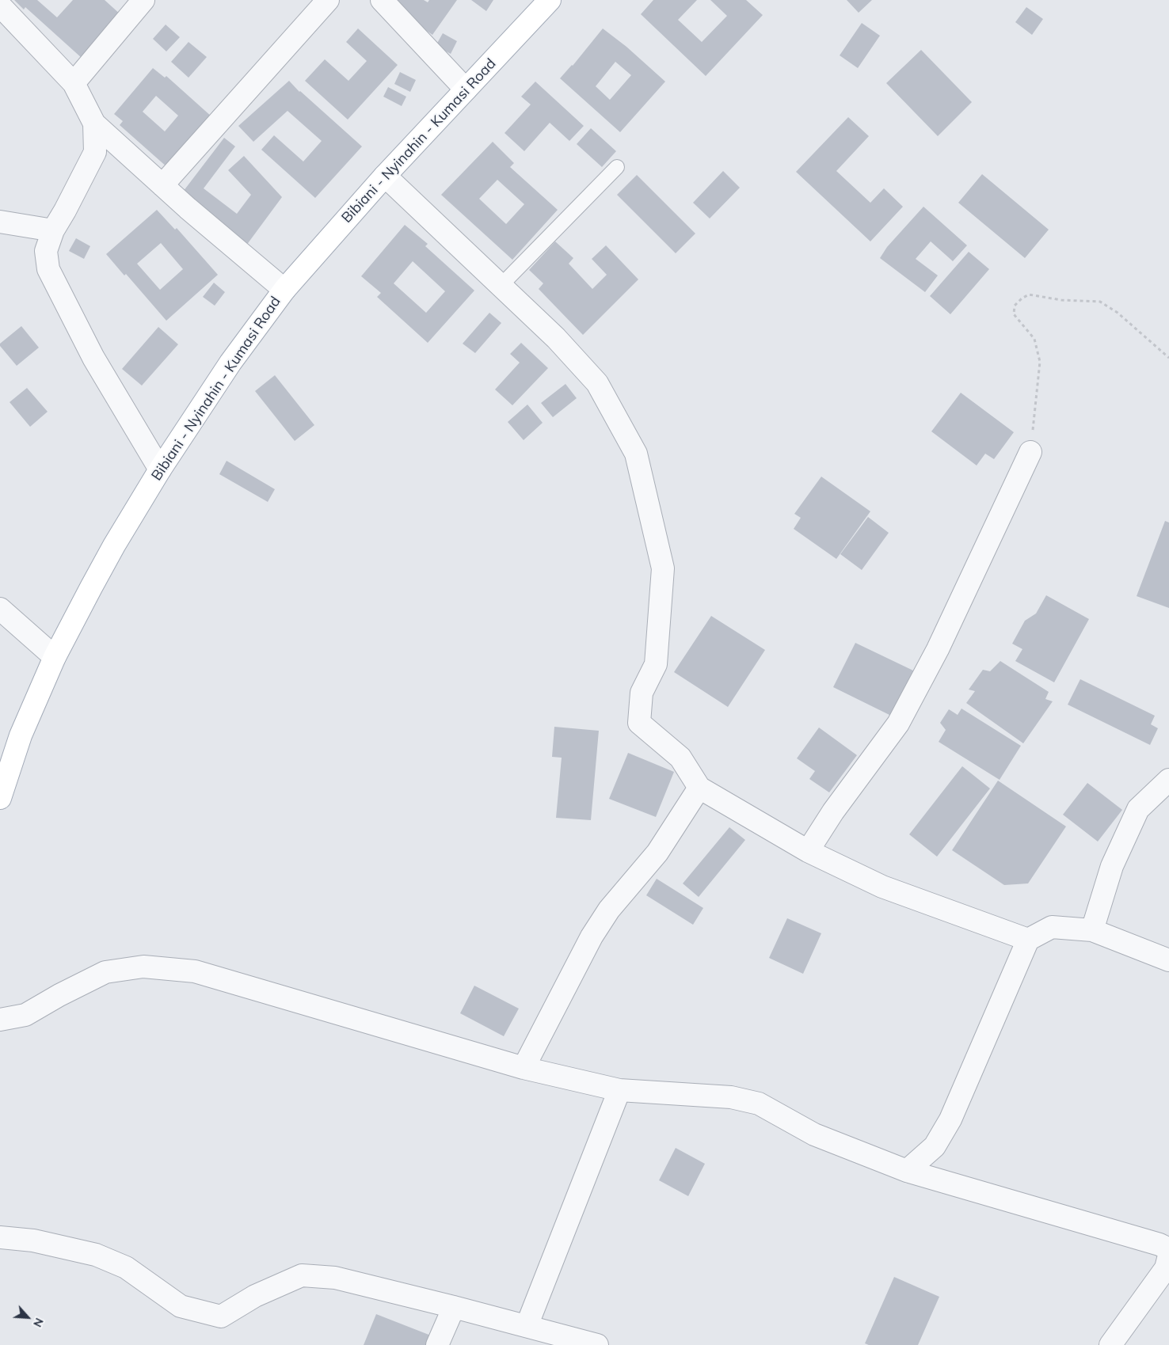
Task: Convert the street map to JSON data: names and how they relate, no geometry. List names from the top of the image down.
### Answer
{
  "streets": {
    "main road": ["Bibiani - Nyinahin - Kumasi Road"]
  },
  "north": "bottom right"
}
